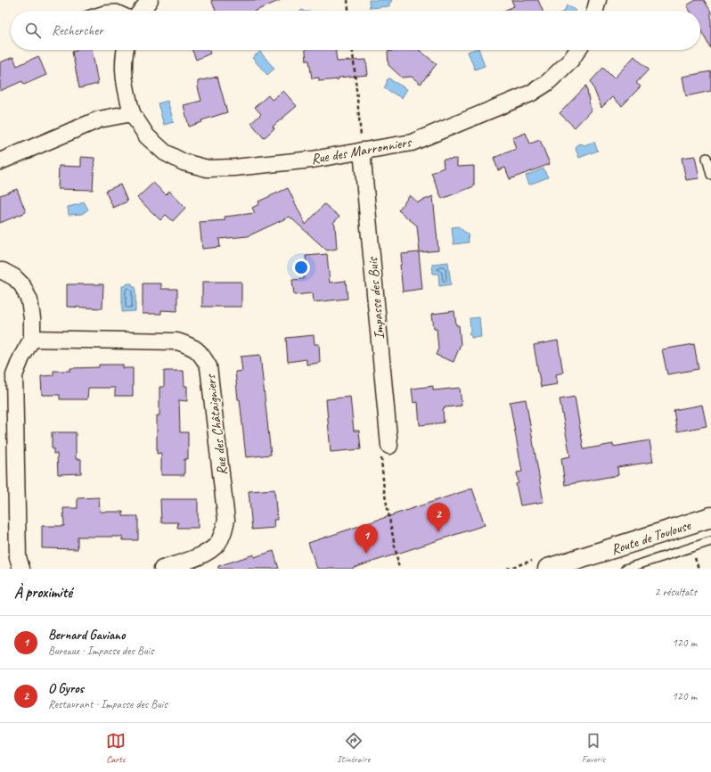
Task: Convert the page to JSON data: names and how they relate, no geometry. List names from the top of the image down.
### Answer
{
  "streets": {
    "street": [
      "Rue des Marronniers",
      "Impasse des Buis",
      "Rue des Châtaigniers",
      "Route de Toulouse"
    ]
  },
  "crossings": [
    ["Rue des Marronniers", "Impasse des Buis"]
  ],
  "page": {
    "search": "Rechercher",
    "pins": ["2", "1"],
    "heading": ["À proximité", "2 résultats"],
    "list": [
      {
        "mark": "1",
        "name": "Bernard Gaviano",
        "note": "Bureaux · Impasse des Buis",
        "value": "120 m"
      },
      {
        "mark": "2",
        "name": "O Gyros",
        "note": "Restaurant · Impasse des Buis",
        "value": "120 m"
      }
    ],
    "nav": ["Carte", "Itinéraire", "Favoris"]
  }
}
